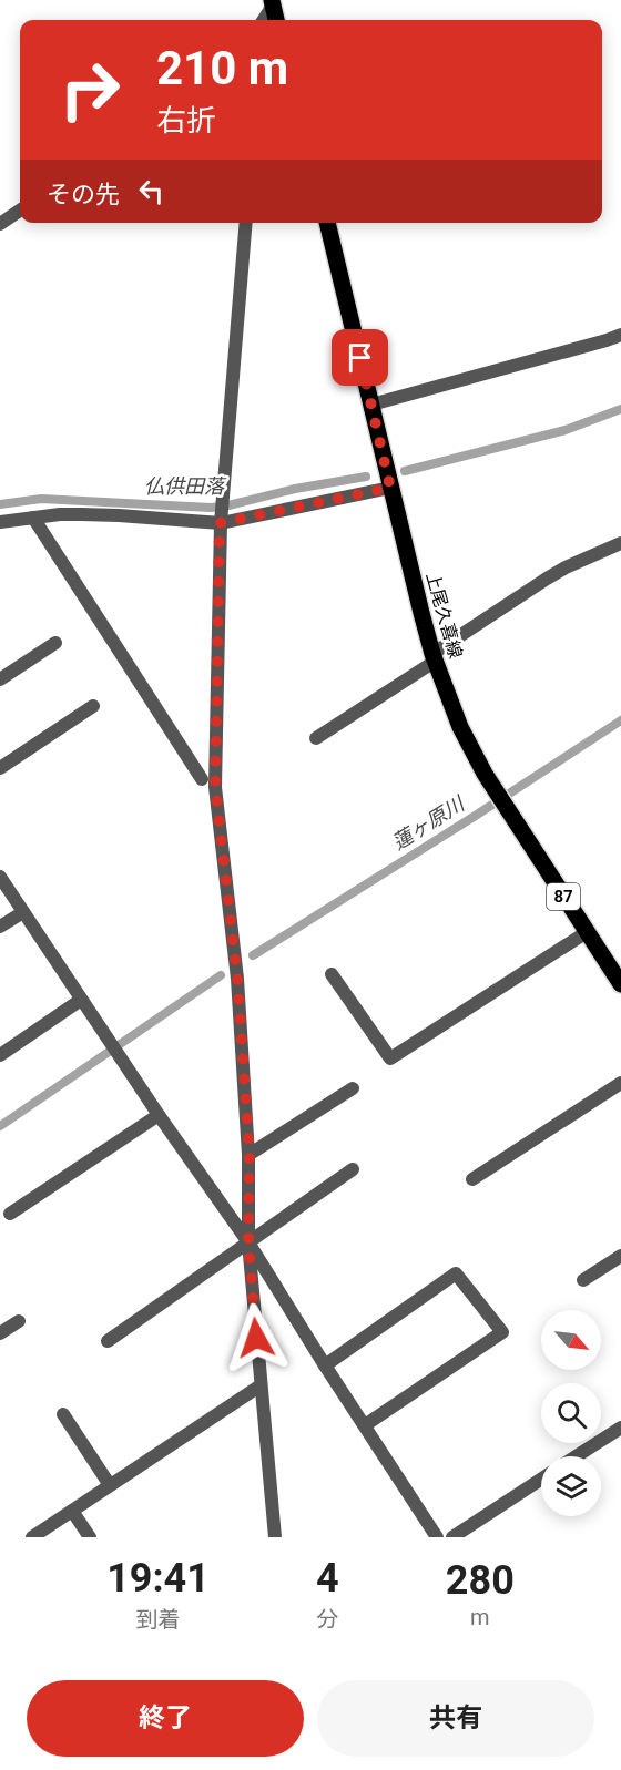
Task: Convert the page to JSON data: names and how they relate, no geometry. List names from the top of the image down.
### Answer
{
  "streets": {
    "main road": ["上尾久喜線", "87"]
  },
  "water": ["仏供田落", "蓮ヶ原川"],
  "north": "bottom right",
  "page": {
    "turn": ["210 m", "右折"],
    "then": "その先",
    "eta": [
      "19:41",
      "到着",
      "4",
      "分",
      "280",
      "m"
    ],
    "buttons": ["終了", "共有"]
  }
}
